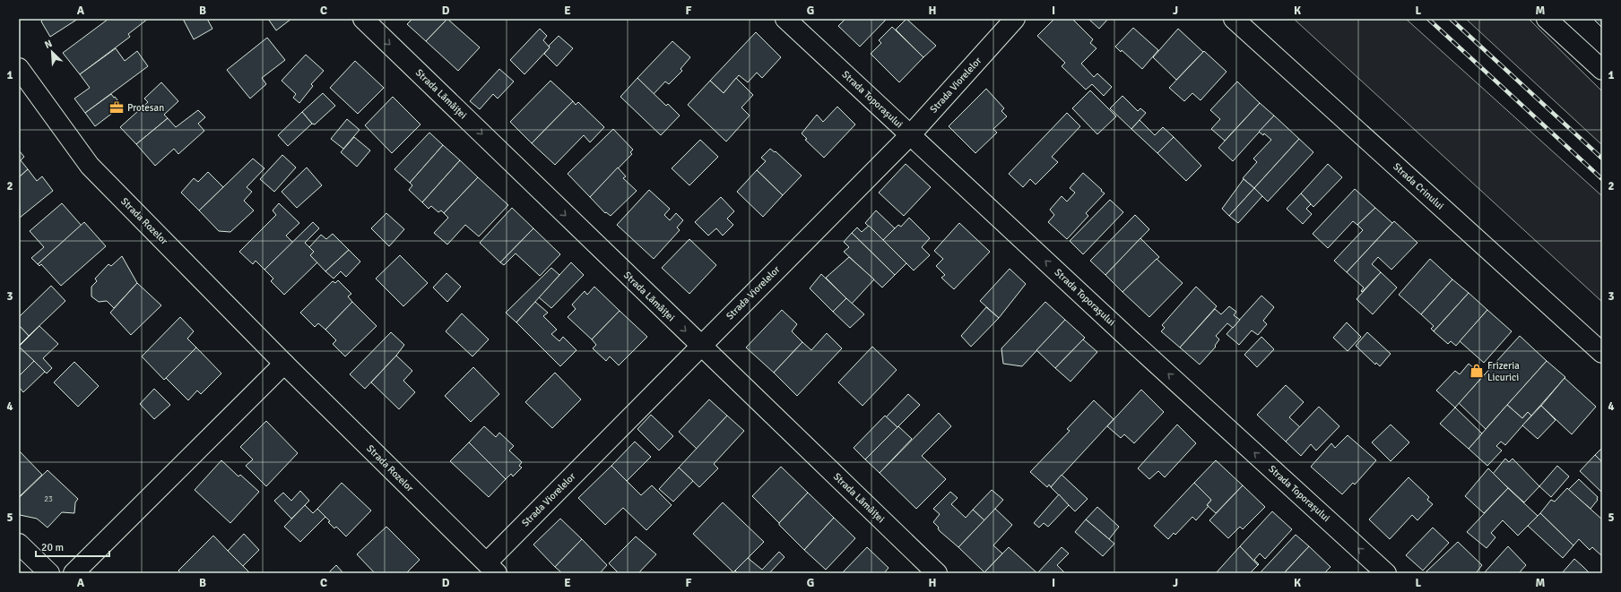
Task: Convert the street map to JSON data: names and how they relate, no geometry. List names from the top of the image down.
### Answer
{
  "streets": {
    "street": [
      "Strada Viorelelor",
      "Strada Lămâiței",
      "Strada Toporașului",
      "Strada Crinului",
      "Strada Rozelor"
    ]
  },
  "crossings": [
    ["Strada Viorelelor", "Strada Lămâiței"],
    ["Strada Viorelelor", "Strada Toporașului"],
    ["Strada Viorelelor", "Strada Rozelor"]
  ],
  "one_way": ["Strada Lămâiței", "Strada Toporașului"],
  "places": {
    "office": ["Protesan"],
    "shop": ["Frizeria Licurici"]
  },
  "house_numbers": ["23"],
  "scale_bar": "20 m",
  "north": "top left",
  "grid": {
    "columns": [
      "A",
      "B",
      "C",
      "D",
      "E",
      "F",
      "G",
      "H",
      "I",
      "J",
      "K",
      "L",
      "M"
    ],
    "rows": [
      "1",
      "2",
      "3",
      "4",
      "5"
    ]
  }
}
